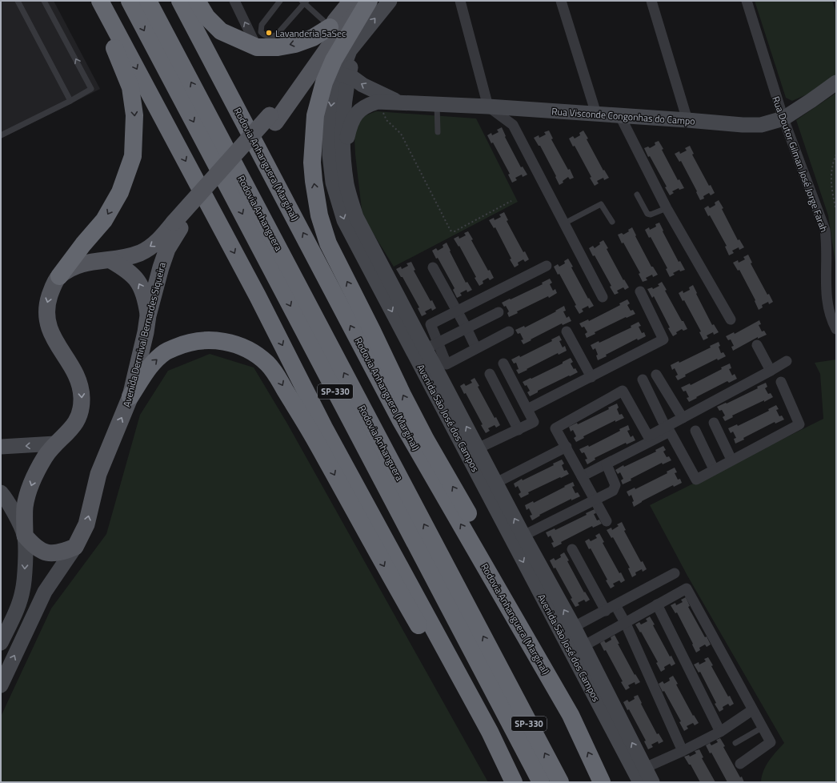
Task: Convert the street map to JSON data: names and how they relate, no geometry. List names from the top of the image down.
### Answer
{
  "streets": {
    "highway": ["Rodovia Anhanguera (Marginal)", "Rodovia Anhanguera", "SP-330"],
    "main road": ["Avenida Dermival Bernardes Siqueira"],
    "street": ["Rua Visconde Congonhas do Campo", "Rua Doutor Gilman José Jorge Farah", "Avenida São José dos Campos"]
  },
  "crossings": [
    ["Rua Visconde Congonhas do Campo", "Rua Doutor Gilman José Jorge Farah"],
    ["Rua Visconde Congonhas do Campo", "Avenida São José dos Campos"]
  ],
  "places": ["Lavanderia 5aSec"]
}
